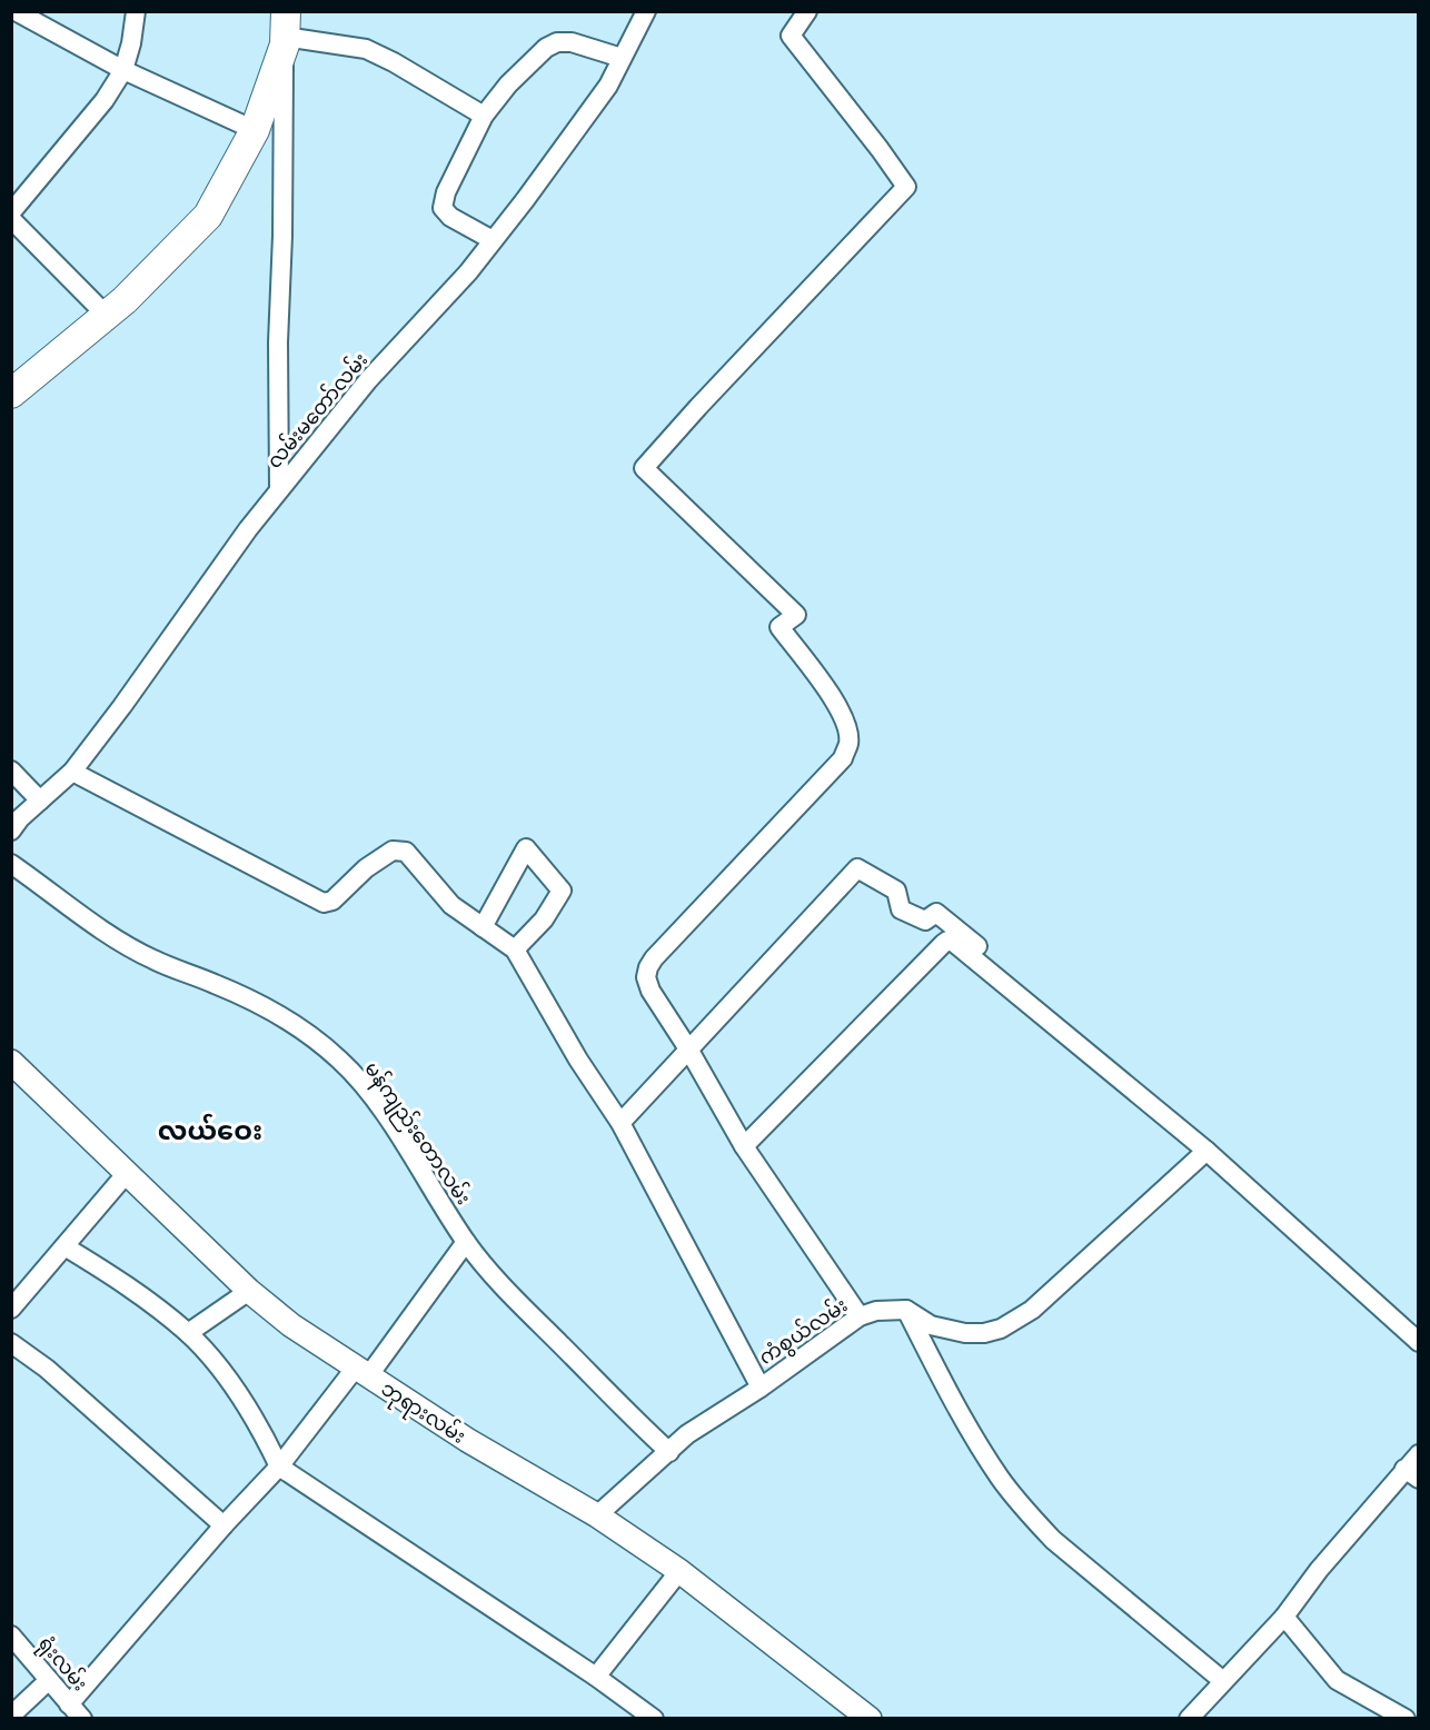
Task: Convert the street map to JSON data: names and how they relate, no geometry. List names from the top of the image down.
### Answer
{
  "streets": {
    "street": [
      "လမ်းမတော်လမ်း",
      "မန်ကျည်းတောလမ်း",
      "ကံစွယ်လမ်း",
      "ဘုရားလမ်း",
      "ရုံးလမ်း"
    ]
  },
  "crossings": [
    ["မန်ကျည်းတောလမ်း", "ကံစွယ်လမ်း"],
    ["ကံစွယ်လမ်း", "ဘုရားလမ်း"]
  ],
  "districts": ["လယ်ဝေး"]
}
